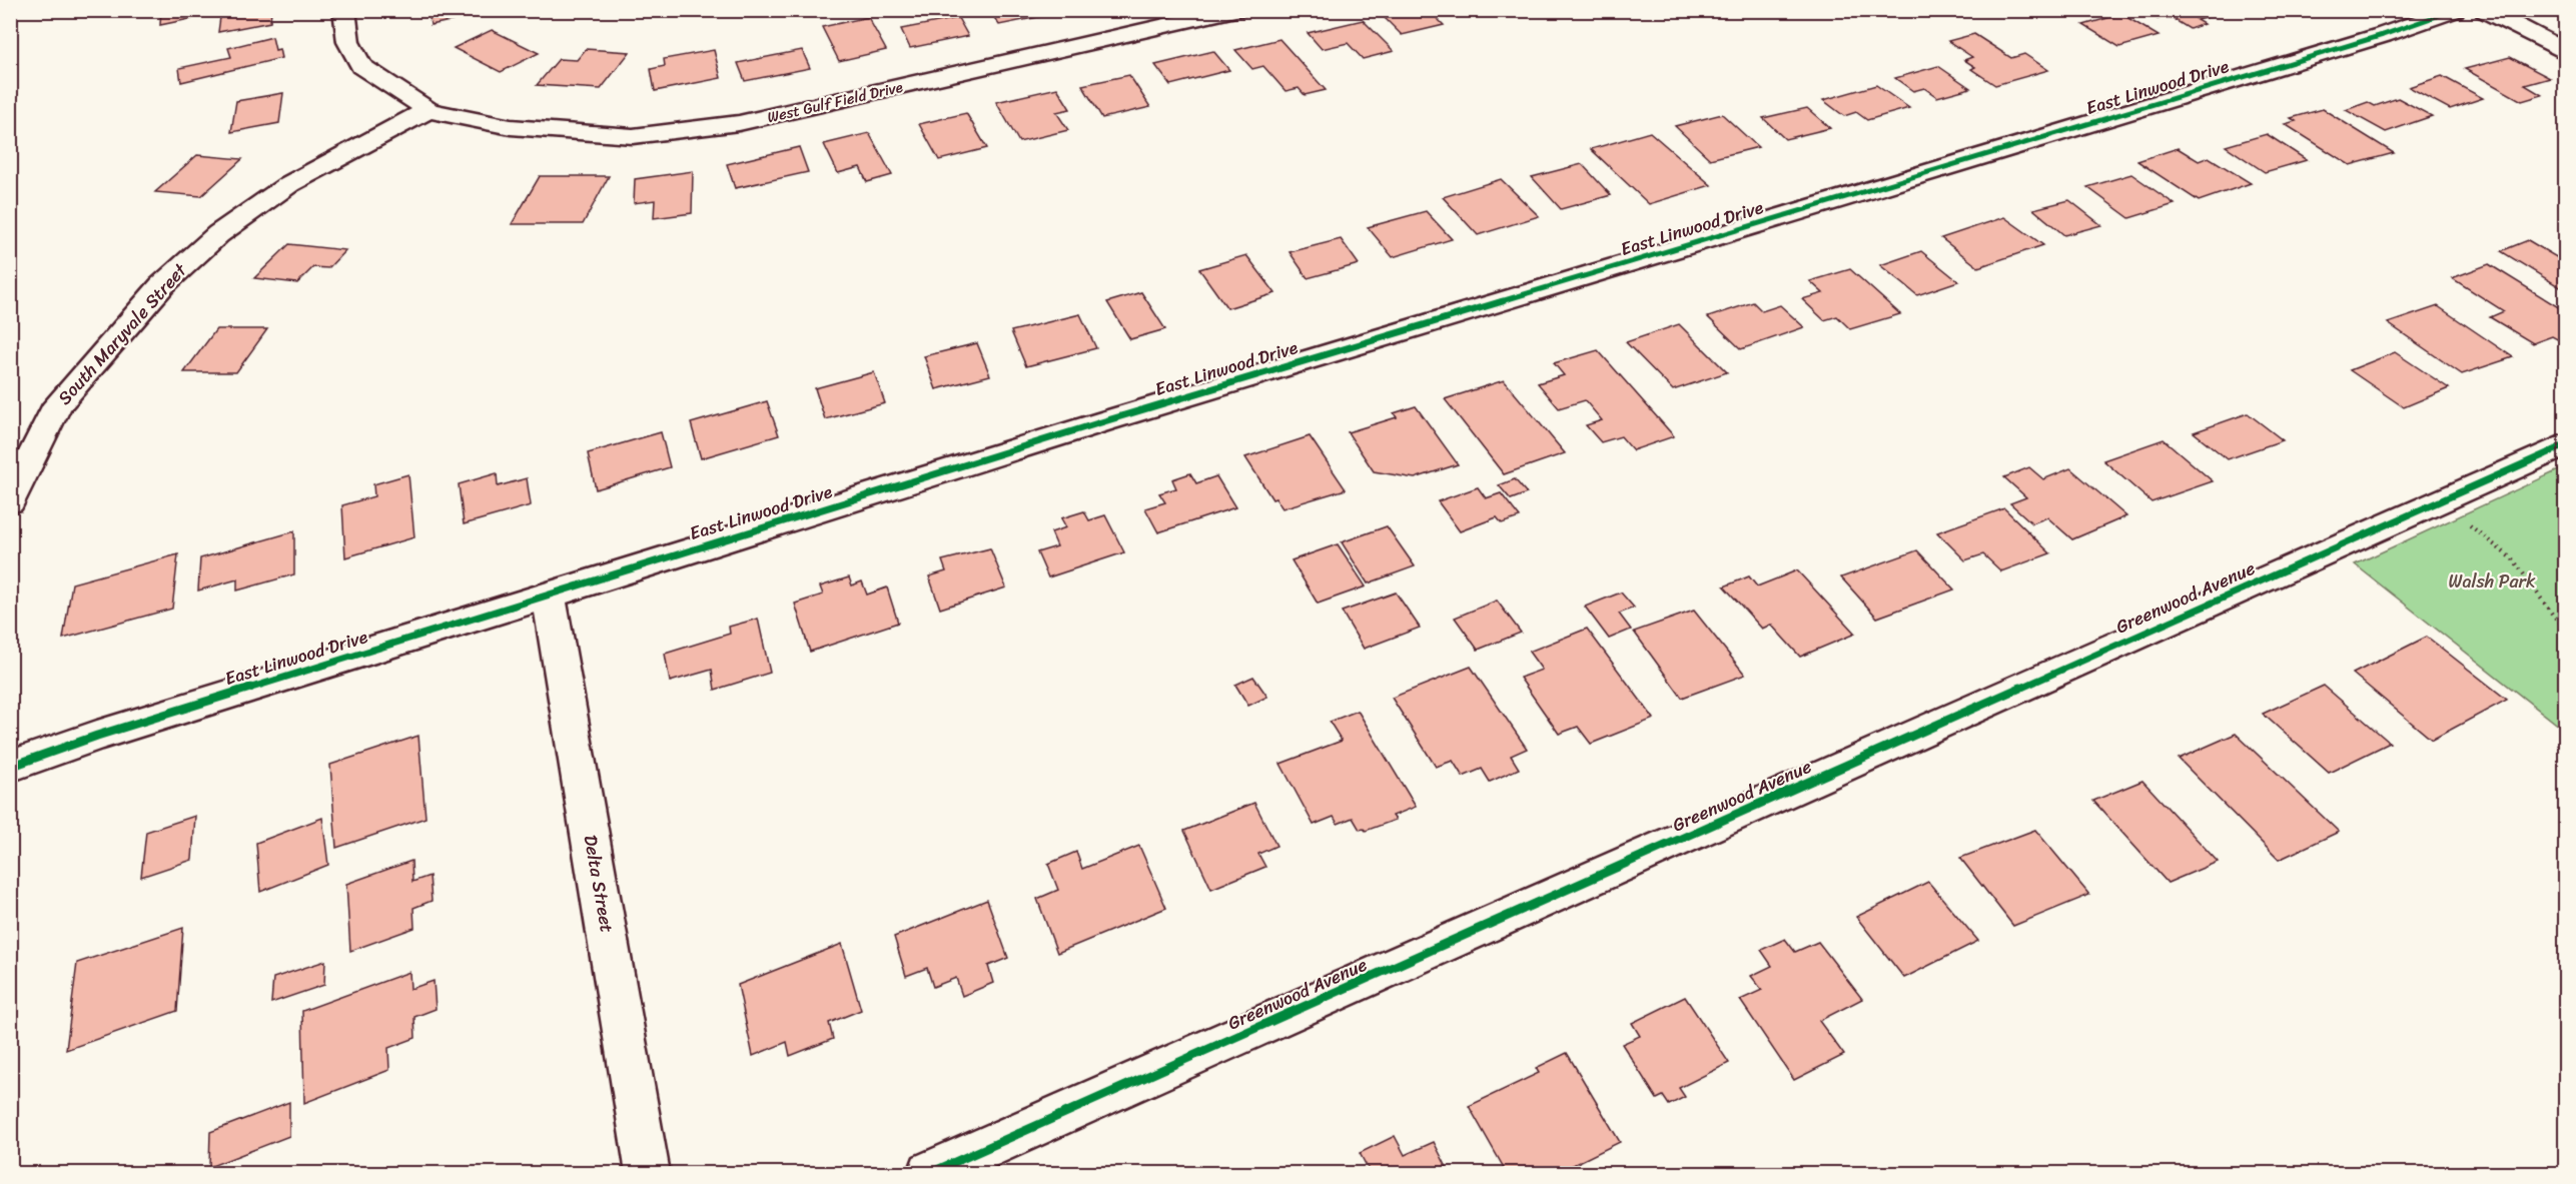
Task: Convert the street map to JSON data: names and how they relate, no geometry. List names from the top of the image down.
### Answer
{
  "streets": {
    "street": [
      "East Linwood Drive",
      "West Gulf Field Drive",
      "South Maryvale Street",
      "Greenwood Avenue",
      "Delta Street"
    ]
  },
  "crossings": [
    ["East Linwood Drive", "Delta Street"],
    ["West Gulf Field Drive", "South Maryvale Street"]
  ],
  "parks": ["Walsh Park"]
}
